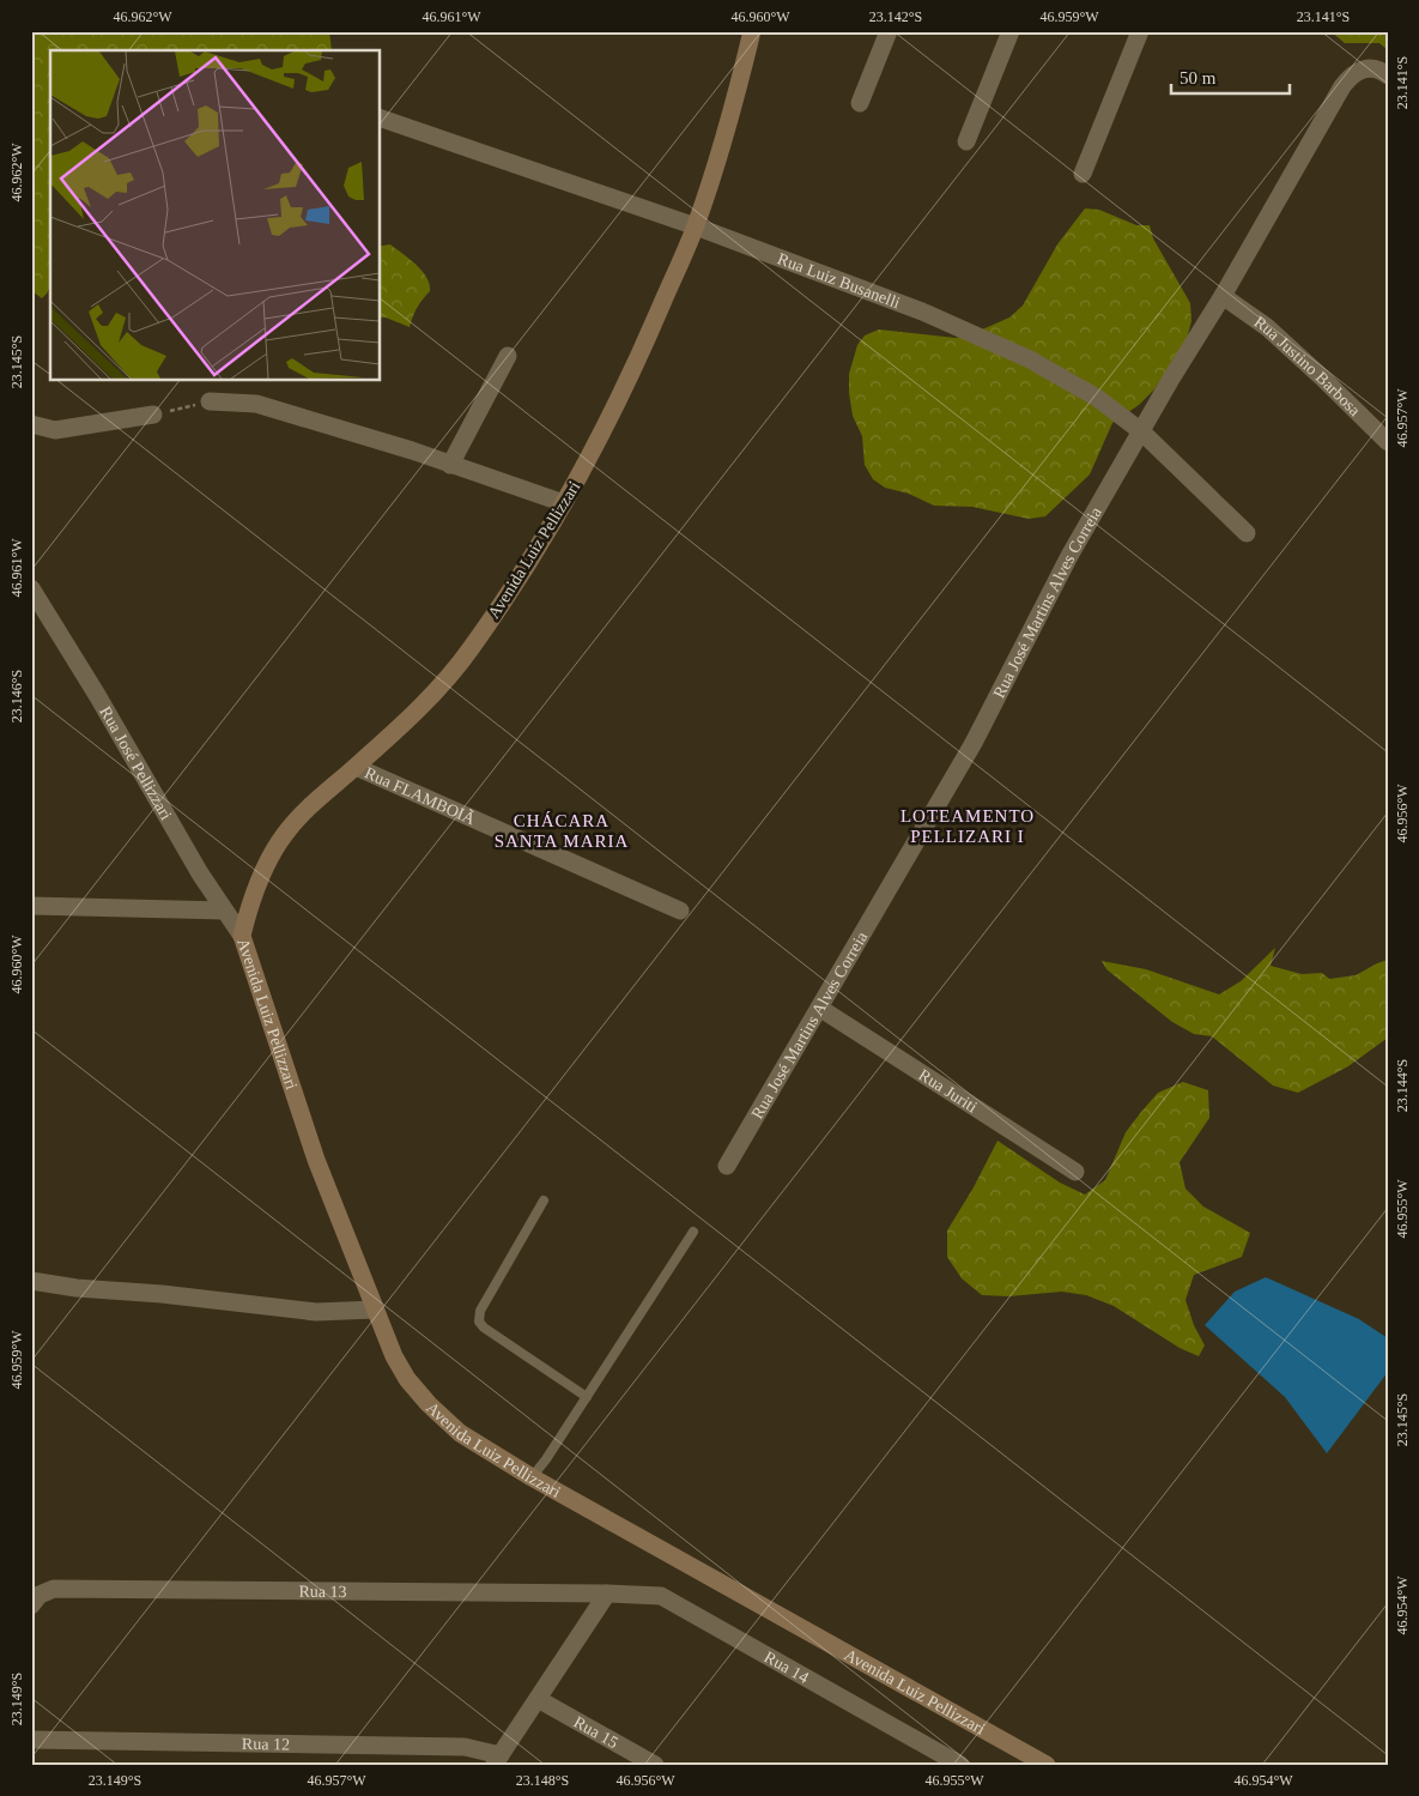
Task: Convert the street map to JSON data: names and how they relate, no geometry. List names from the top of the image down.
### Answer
{
  "streets": {
    "main road": ["Avenida Luiz Pellizzari"],
    "street": [
      "Rua Luiz Busanelli",
      "Rua Justino Barbosa",
      "Rua José Martins Alves Correia",
      "Rua José Pellizzari",
      "Rua FLAMBOIÃ",
      "Rua Juriti",
      "Rua 13",
      "Rua 14",
      "Rua 15",
      "Rua 12"
    ]
  },
  "crossings": [
    ["Rua Luiz Busanelli", "Avenida Luiz Pellizzari"],
    ["Rua Luiz Busanelli", "Rua José Martins Alves Correia"],
    ["Rua Justino Barbosa", "Rua José Martins Alves Correia"],
    ["Avenida Luiz Pellizzari", "Rua José Pellizzari"],
    ["Avenida Luiz Pellizzari", "Rua FLAMBOIÃ"],
    ["Rua José Martins Alves Correia", "Rua Juriti"],
    ["Rua 13", "Rua 14"]
  ],
  "districts": ["LOTEAMENTO PELLIZARI I", "CHÁCARA SANTA MARIA"],
  "scale_bar": "50 m",
  "coordinates": [
    "46.962°W",
    "46.961°W",
    "46.960°W",
    "23.142°S",
    "46.959°W",
    "23.141°S",
    "23.145°S",
    "46.957°W",
    "23.146°S",
    "46.956°W",
    "23.144°S",
    "46.955°W",
    "46.954°W",
    "23.149°S",
    "23.148°S"
  ]
}
